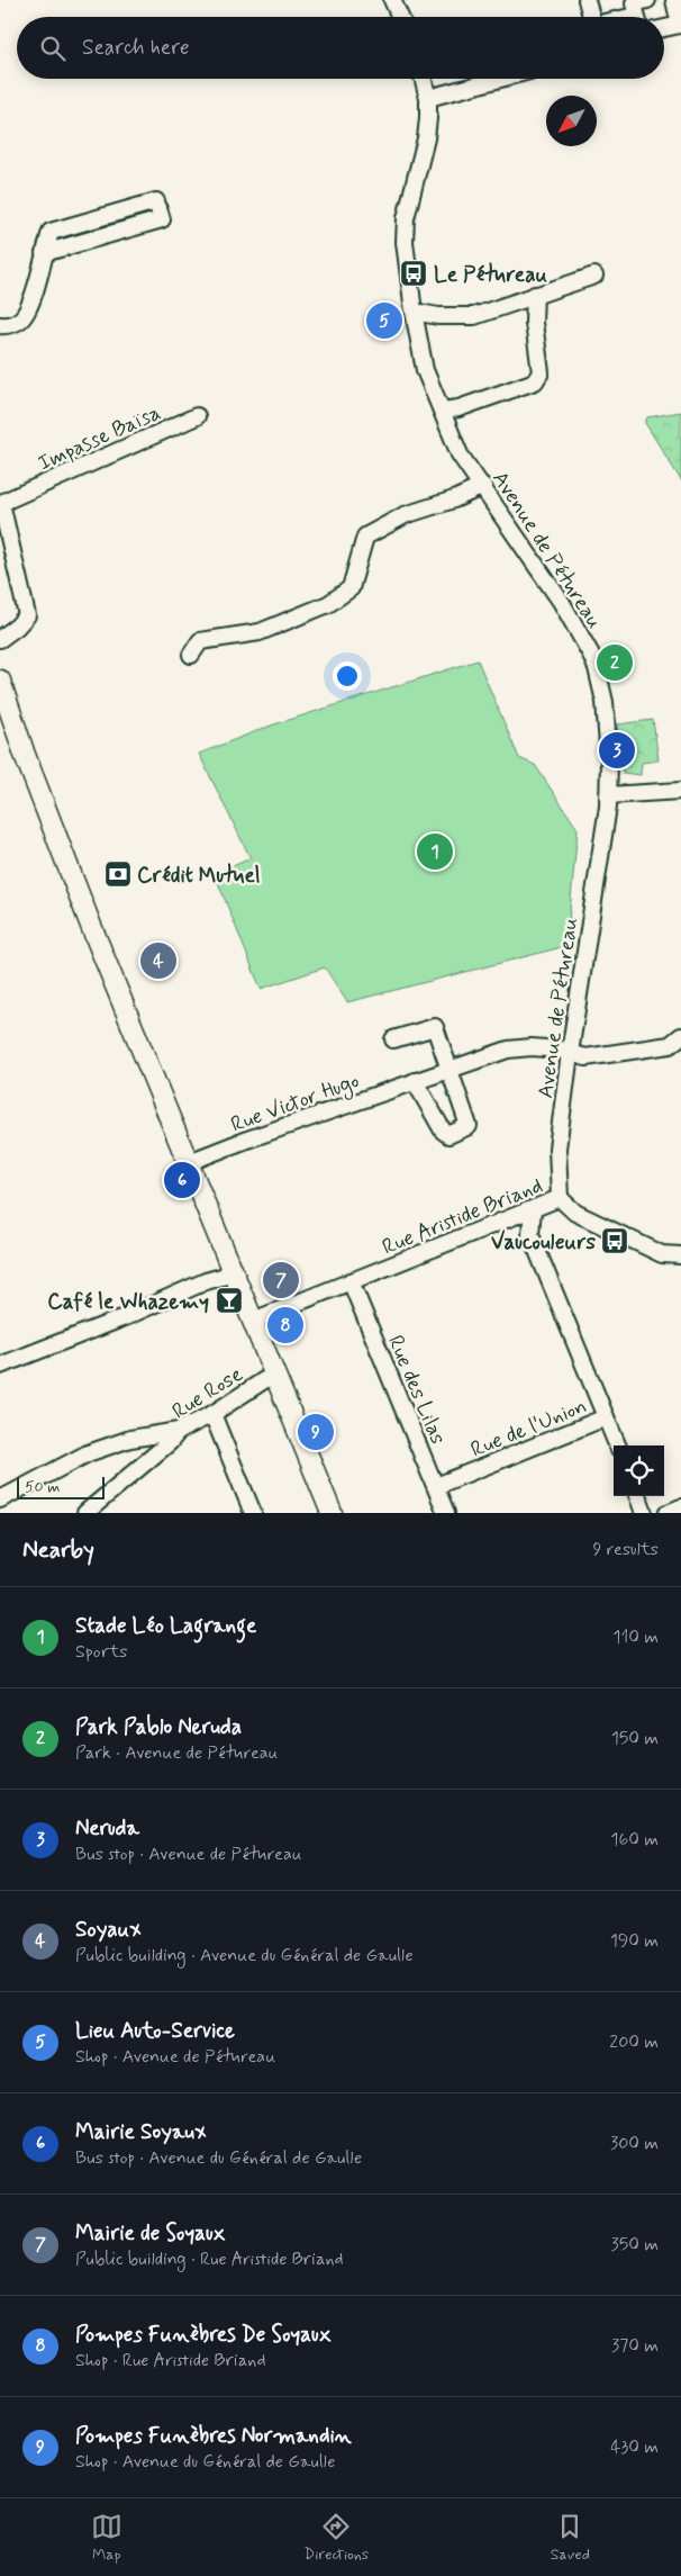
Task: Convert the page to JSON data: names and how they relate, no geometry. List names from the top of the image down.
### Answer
{
  "streets": {
    "street": [
      "Impasse Baïsa",
      "Avenue de Pétureau",
      "Rue Victor Hugo",
      "Rue Aristide Briand",
      "Rue des Lilas",
      "Rue Rose",
      "Rue de l'Union"
    ]
  },
  "crossings": [
    ["Avenue de Pétureau", "Rue Victor Hugo"],
    ["Avenue de Pétureau", "Rue Aristide Briand"],
    ["Rue Aristide Briand", "Rue des Lilas"],
    ["Rue des Lilas", "Rue de l'Union"]
  ],
  "places": {
    "bus stop": ["Le Pétureau", "Vaucouleurs"],
    "bank": ["Crédit Mutuel"],
    "bar": ["Café le Whazemy"]
  },
  "scale_bar": "50 m",
  "north": "bottom left",
  "page": {
    "search": "Search here",
    "pins": [
      "5",
      "2",
      "3",
      "1",
      "4",
      "6",
      "7",
      "8",
      "9"
    ],
    "scale": "50 m",
    "heading": ["Nearby", "9 results"],
    "list": [
      {
        "mark": "1",
        "name": "Stade Léo Lagrange",
        "note": "Sports",
        "value": "110 m"
      },
      {
        "mark": "2",
        "name": "Park Pablo Neruda",
        "note": "Park · Avenue de Pétureau",
        "value": "150 m"
      },
      {
        "mark": "3",
        "name": "Neruda",
        "note": "Bus stop · Avenue de Pétureau",
        "value": "160 m"
      },
      {
        "mark": "4",
        "name": "Soyaux",
        "note": "Public building · Avenue du Général de Gaulle",
        "value": "190 m"
      },
      {
        "mark": "5",
        "name": "Lieu Auto-Service",
        "note": "Shop · Avenue de Pétureau",
        "value": "200 m"
      },
      {
        "mark": "6",
        "name": "Mairie Soyaux",
        "note": "Bus stop · Avenue du Général de Gaulle",
        "value": "300 m"
      },
      {
        "mark": "7",
        "name": "Mairie de Soyaux",
        "note": "Public building · Rue Aristide Briand",
        "value": "350 m"
      },
      {
        "mark": "8",
        "name": "Pompes Funèbres De Soyaux",
        "note": "Shop · Rue Aristide Briand",
        "value": "370 m"
      },
      {
        "mark": "9",
        "name": "Pompes Funèbres Normandin",
        "note": "Shop · Avenue du Général de Gaulle",
        "value": "430 m"
      }
    ],
    "nav": ["Map", "Directions", "Saved"]
  }
}
